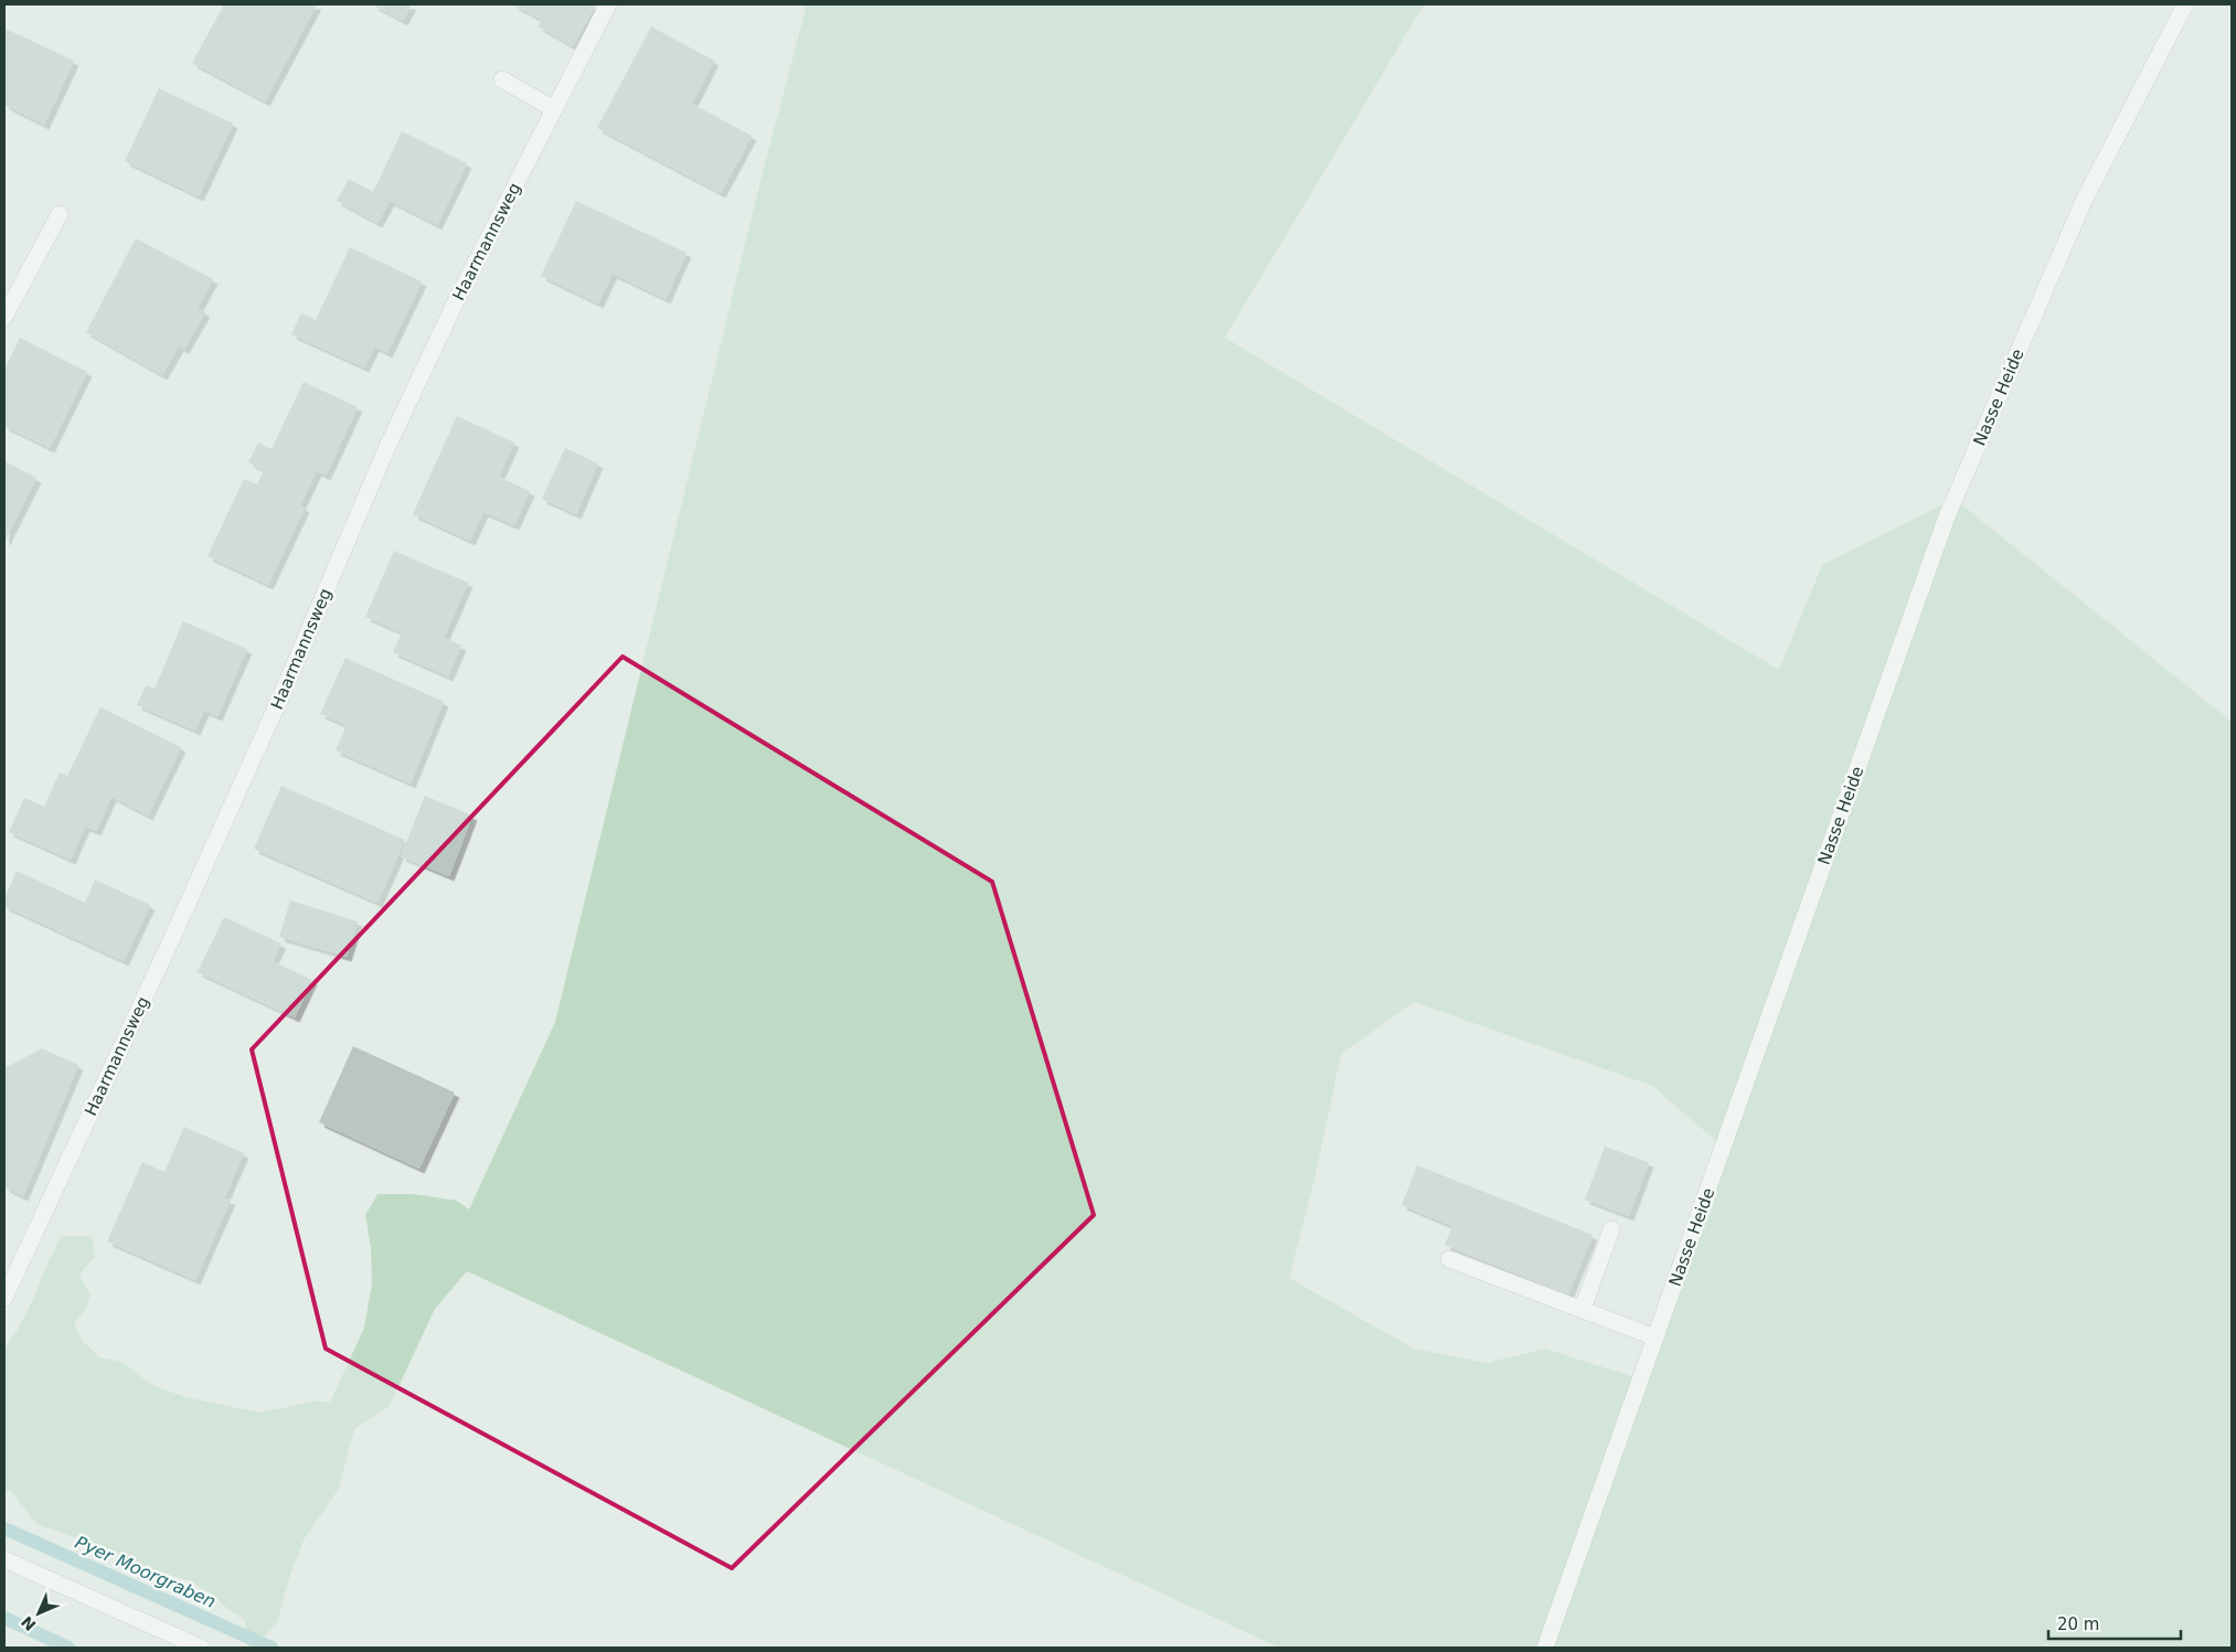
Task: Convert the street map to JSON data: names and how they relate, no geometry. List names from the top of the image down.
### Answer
{
  "streets": {
    "street": ["Haarmannsweg", "Nasse Heide"]
  },
  "water": ["Pyer Moorgraben"],
  "scale_bar": "20 m",
  "north": "bottom left"
}
